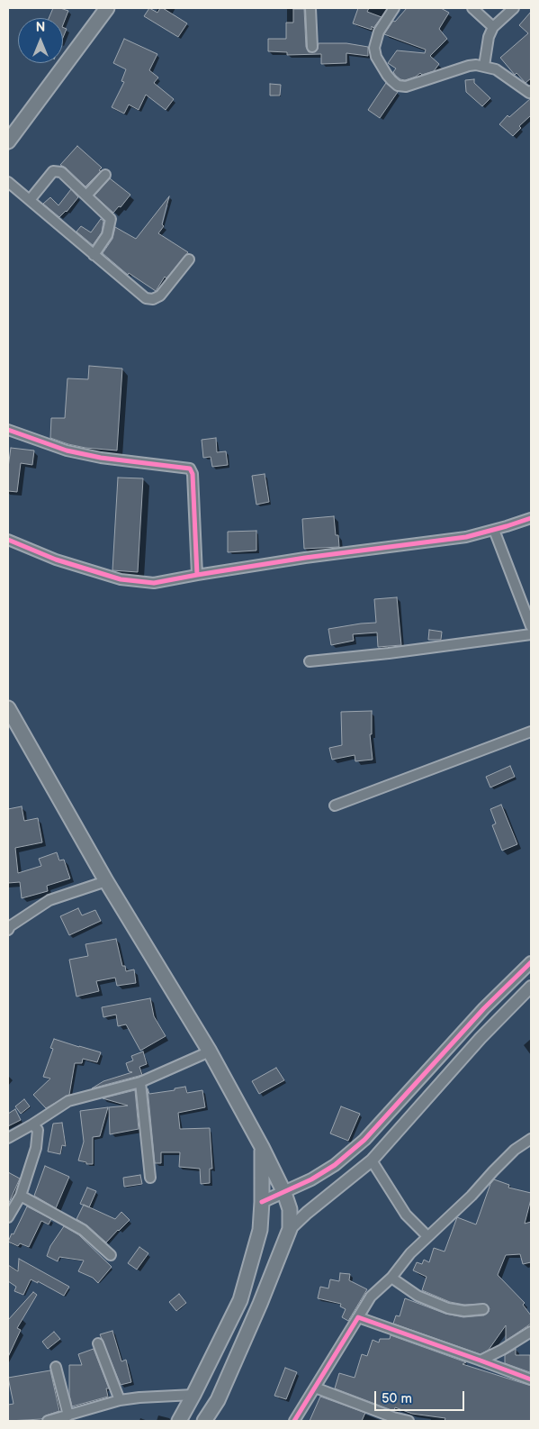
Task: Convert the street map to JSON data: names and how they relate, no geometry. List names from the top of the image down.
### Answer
{
  "scale_bar": "50 m",
  "north": "top"
}
